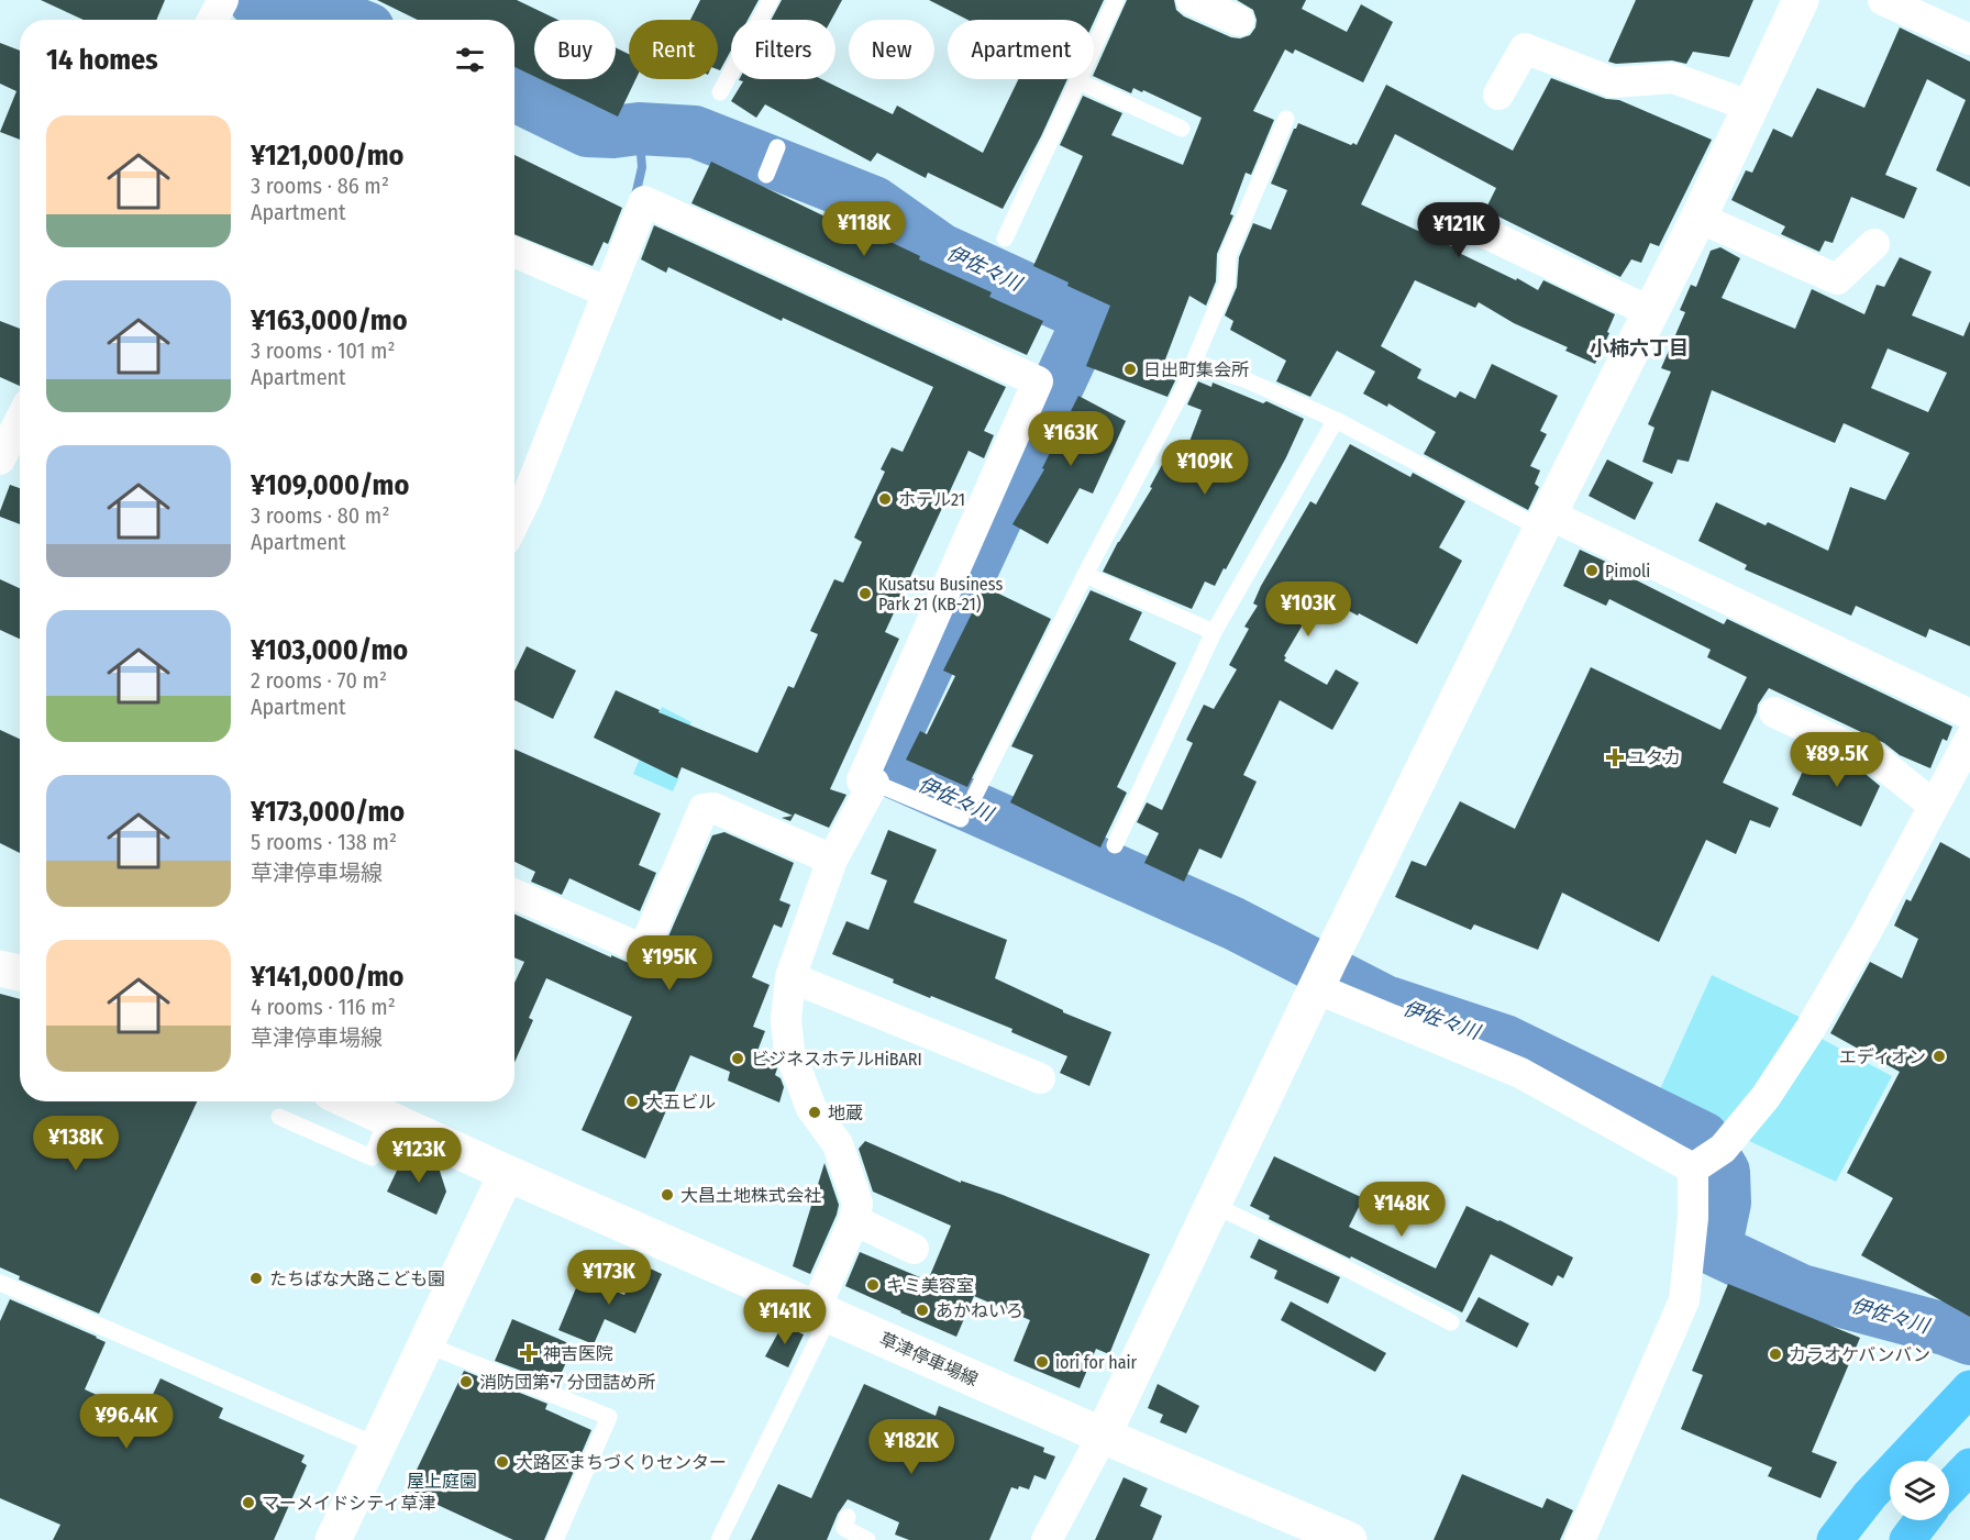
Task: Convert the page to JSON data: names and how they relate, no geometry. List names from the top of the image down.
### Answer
{
  "streets": {
    "street": ["草津停車場線"]
  },
  "districts": ["小柿六丁目"],
  "water": ["伊佐々川"],
  "parks": ["屋上庭園"],
  "places": {
    "other": [
      "日出町集会所",
      "ホテル21",
      "Pimoli",
      "Kusatsu Business Park 21 (KB-21)",
      "エディオン",
      "ビジネスホテルHiBARI",
      "大五ビル",
      "地蔵",
      "大昌土地株式会社",
      "たちばな大路こども園",
      "キミ美容室",
      "あかねいろ",
      "カラオケバンバン",
      "iori for hair",
      "消防団第７分団詰め所",
      "大路区まちづくりセンター",
      "マーメイドシティ草津"
    ],
    "health": ["ユタカ", "神吉医院"]
  },
  "page": {
    "chip": [
      "Buy",
      "Rent",
      "Filters",
      "New",
      "Apartment"
    ],
    "heading": "14 homes",
    "list": [
      {
        "name": "¥121,000/mo",
        "note": "3 rooms · 86 m² · Apartment"
      },
      {
        "name": "¥163,000/mo",
        "note": "3 rooms · 101 m² · Apartment"
      },
      {
        "name": "¥109,000/mo",
        "note": "3 rooms · 80 m² · Apartment"
      },
      {
        "name": "¥103,000/mo",
        "note": "2 rooms · 70 m² · Apartment"
      },
      {
        "name": "¥173,000/mo",
        "note": "5 rooms · 138 m² · 草津停車場線"
      },
      {
        "name": "¥141,000/mo",
        "note": "4 rooms · 116 m² · 草津停車場線"
      }
    ],
    "price": [
      "¥118K",
      "¥121K",
      "¥163K",
      "¥109K",
      "¥103K",
      "¥89.5K",
      "¥195K",
      "¥138K",
      "¥123K",
      "¥148K",
      "¥173K",
      "¥141K",
      "¥96.4K",
      "¥182K"
    ]
  }
}
